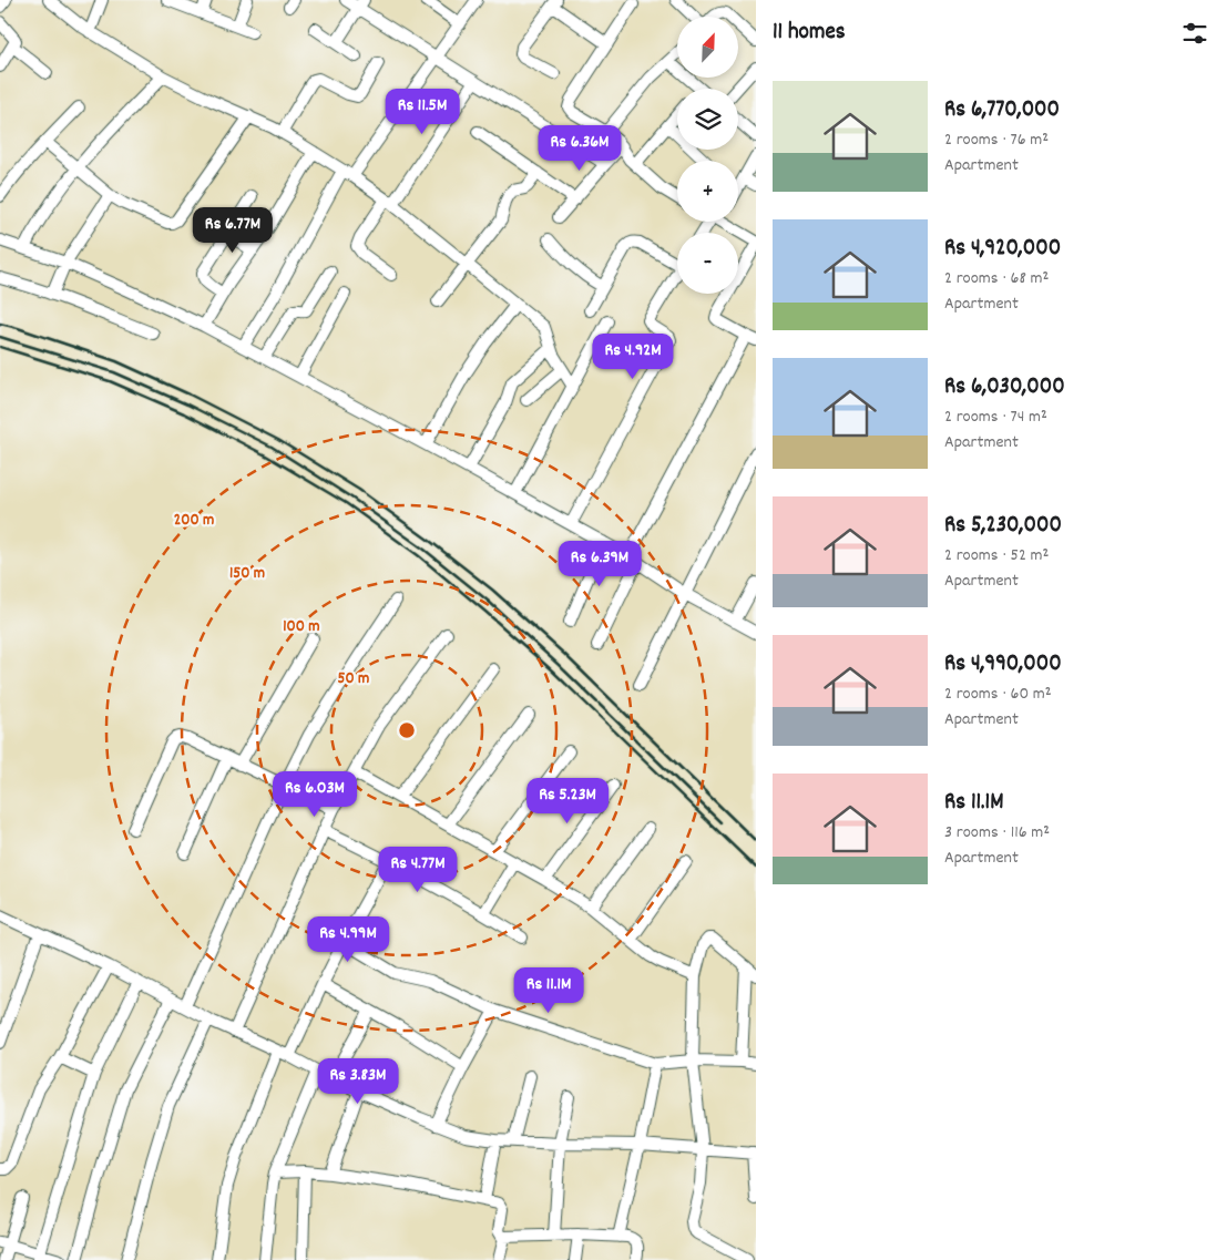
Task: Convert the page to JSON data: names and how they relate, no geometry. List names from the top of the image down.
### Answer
{
  "north": "top right",
  "page": {
    "heading": "11 homes",
    "map_buttons": ["+", "−"],
    "list": [
      {
        "name": "Rs 6,770,000",
        "note": "2 rooms · 76 m² · Apartment"
      },
      {
        "name": "Rs 4,920,000",
        "note": "2 rooms · 68 m² · Apartment"
      },
      {
        "name": "Rs 6,030,000",
        "note": "2 rooms · 74 m² · Apartment"
      },
      {
        "name": "Rs 5,230,000",
        "note": "2 rooms · 52 m² · Apartment"
      },
      {
        "name": "Rs 4,990,000",
        "note": "2 rooms · 60 m² · Apartment"
      },
      {
        "name": "Rs 11.1M",
        "note": "3 rooms · 116 m² · Apartment"
      }
    ],
    "price": [
      "Rs 11.5M",
      "Rs 6.36M",
      "Rs 6.77M",
      "Rs 4.92M",
      "Rs 6.39M",
      "Rs 6.03M",
      "Rs 5.23M",
      "Rs 4.77M",
      "Rs 4.99M",
      "Rs 11.1M",
      "Rs 3.83M"
    ]
  },
  "rings": [
    "200 m",
    "150 m",
    "100 m",
    "50 m"
  ]
}
